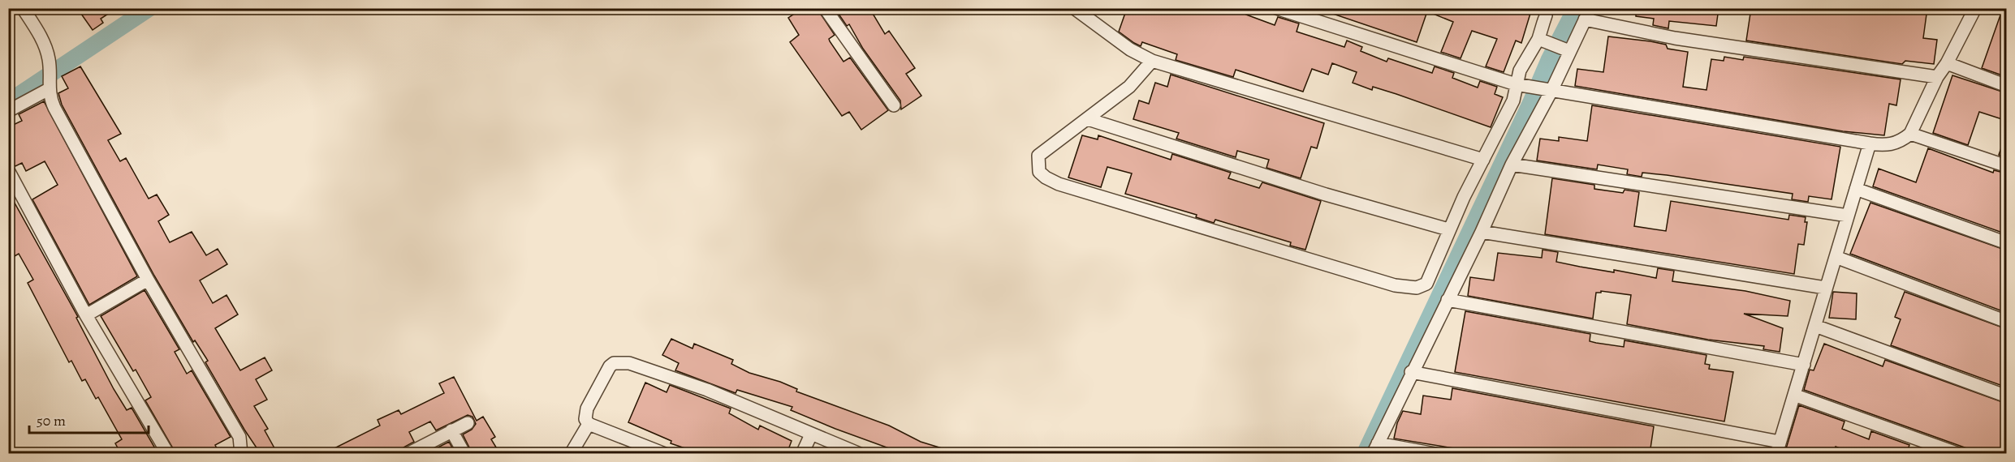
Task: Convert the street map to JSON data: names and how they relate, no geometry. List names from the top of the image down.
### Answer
{
  "scale_bar": "50 m"
}
